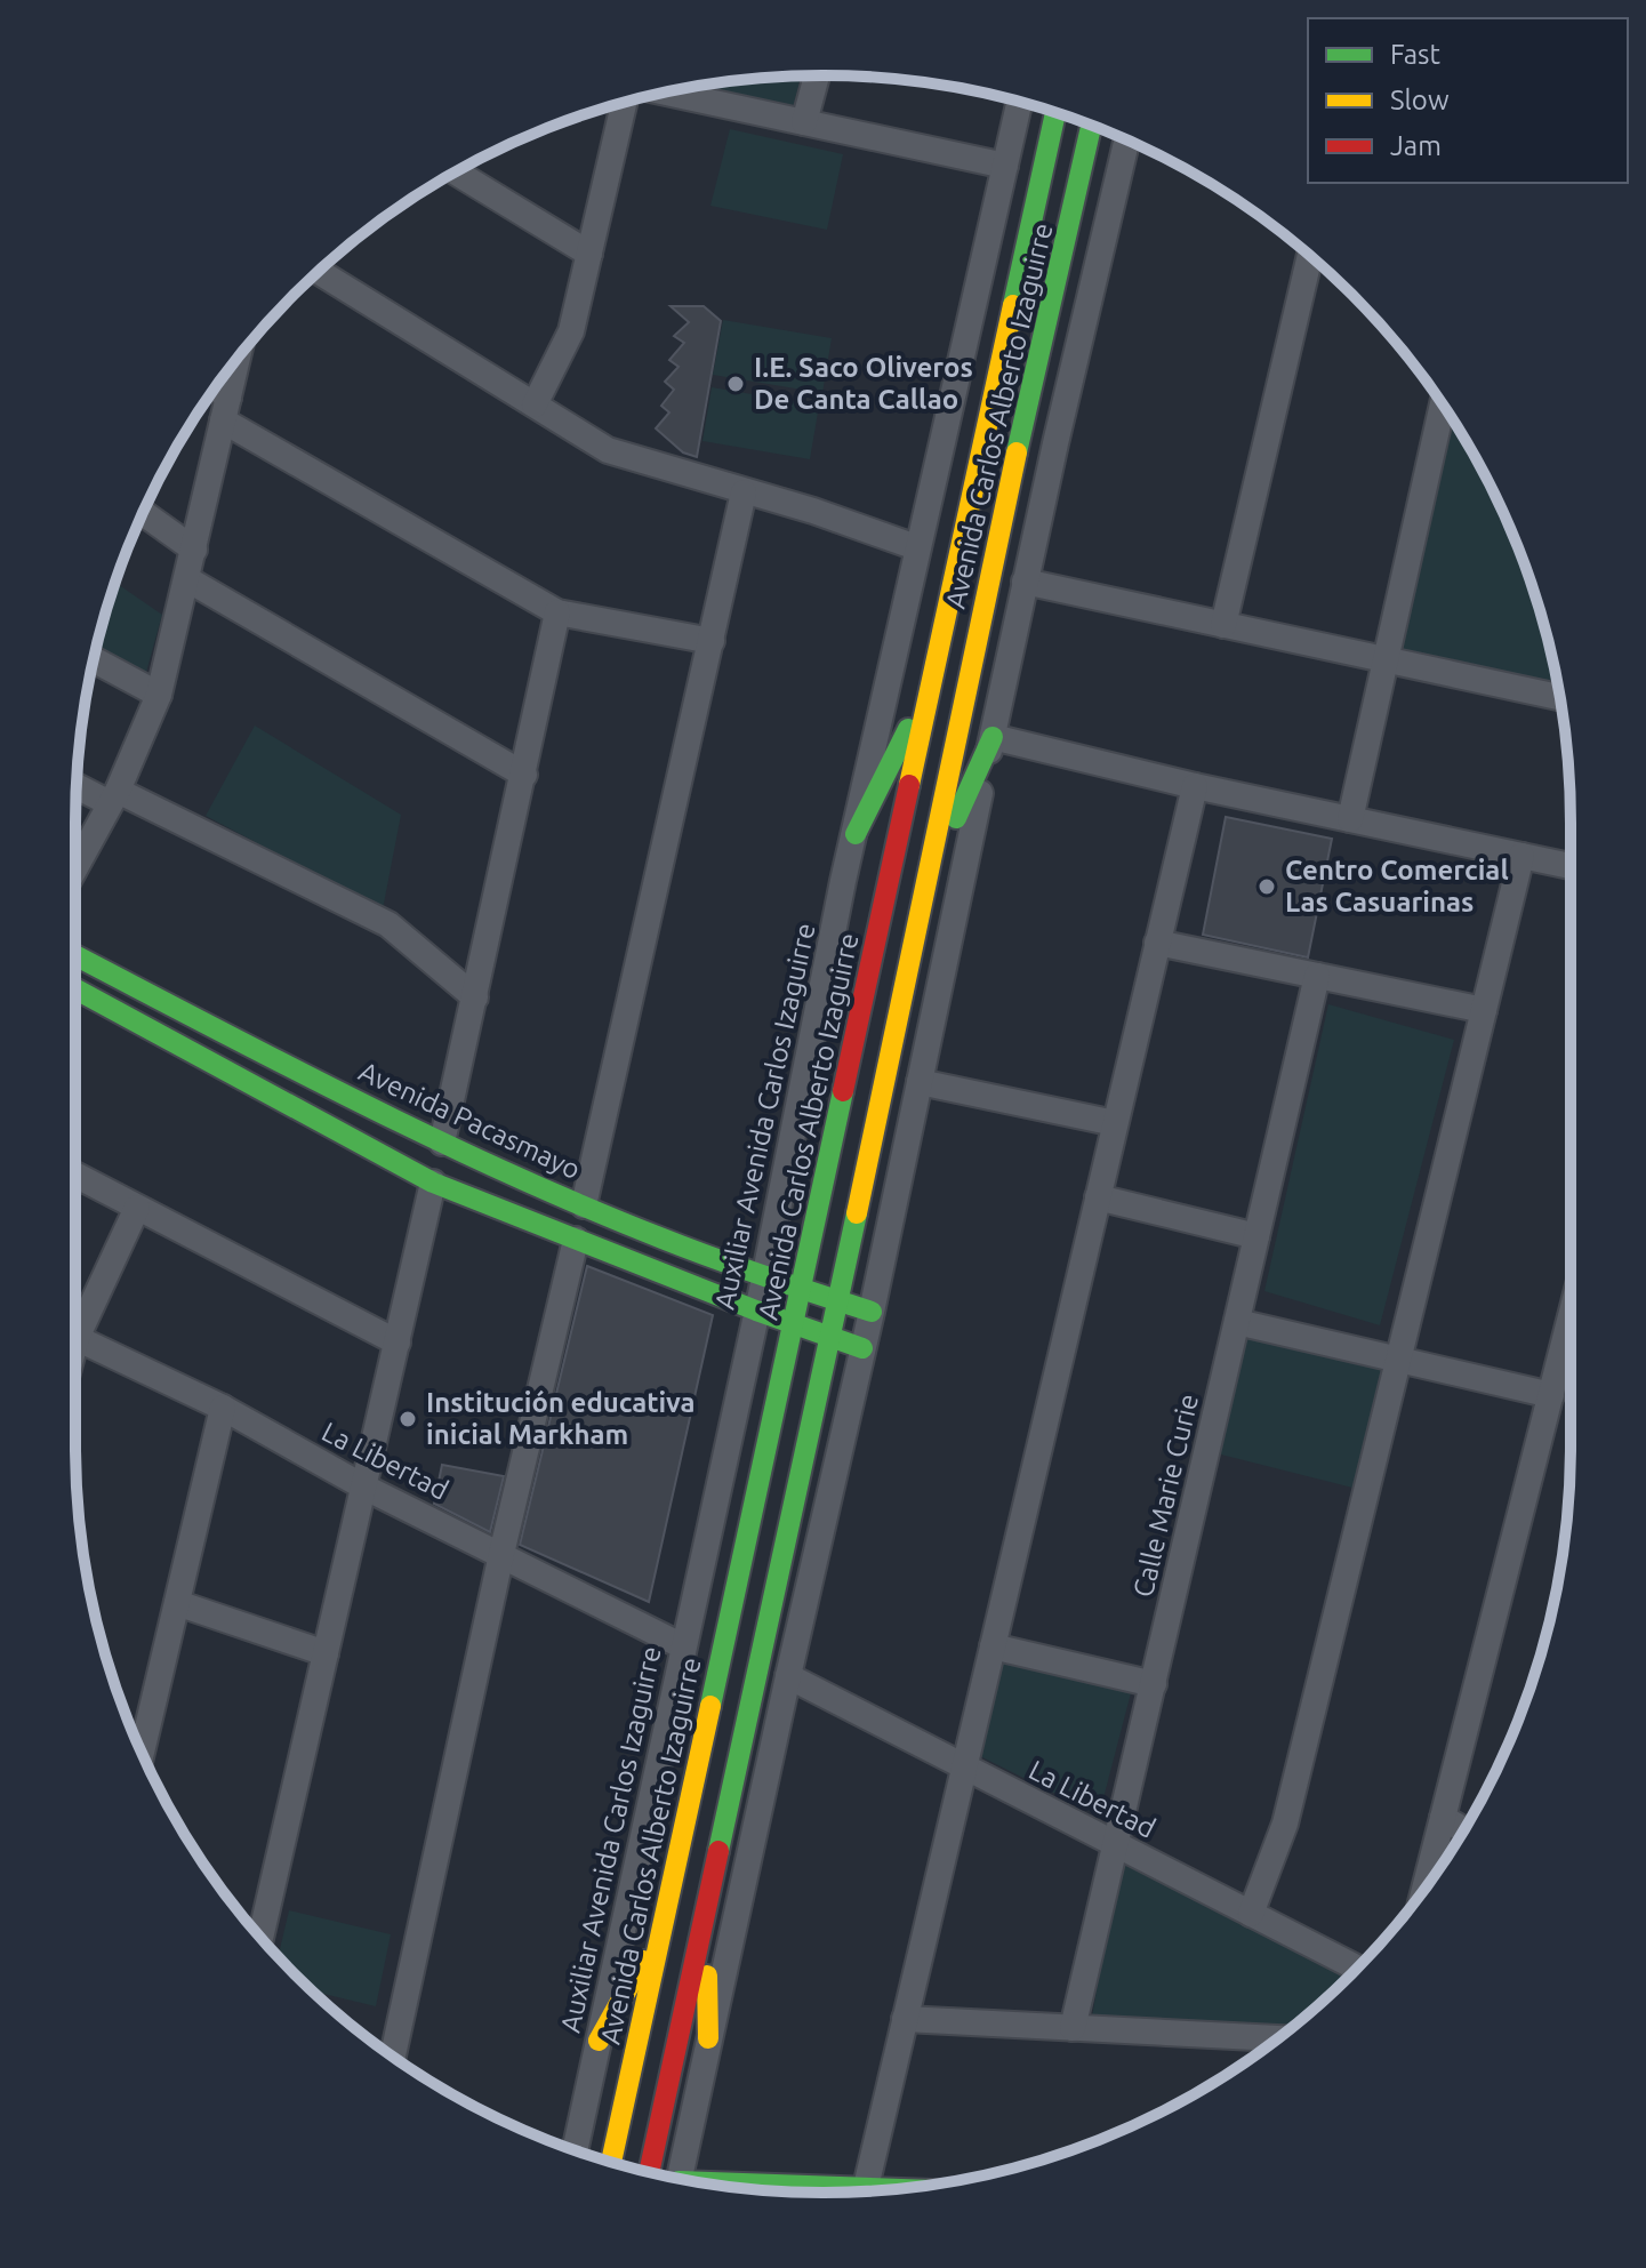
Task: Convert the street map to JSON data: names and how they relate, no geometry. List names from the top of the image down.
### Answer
{
  "streets": {
    "main road": ["Avenida Carlos Alberto Izaguirre", "Avenida Pacasmayo"],
    "street": ["Auxiliar Avenida Carlos Izaguirre", "La Libertad", "Calle Marie Curie"]
  },
  "crossings": [
    ["Avenida Carlos Alberto Izaguirre", "Avenida Pacasmayo"],
    ["Auxiliar Avenida Carlos Izaguirre", "Avenida Pacasmayo"],
    ["Auxiliar Avenida Carlos Izaguirre", "La Libertad"],
    ["La Libertad", "Calle Marie Curie"]
  ],
  "places": ["I.E. Saco Oliveros De Canta Callao", "Centro Comercial Las Casuarinas", "Institución educativa inicial Markham"],
  "legend": ["Fast", "Slow", "Jam"]
}
